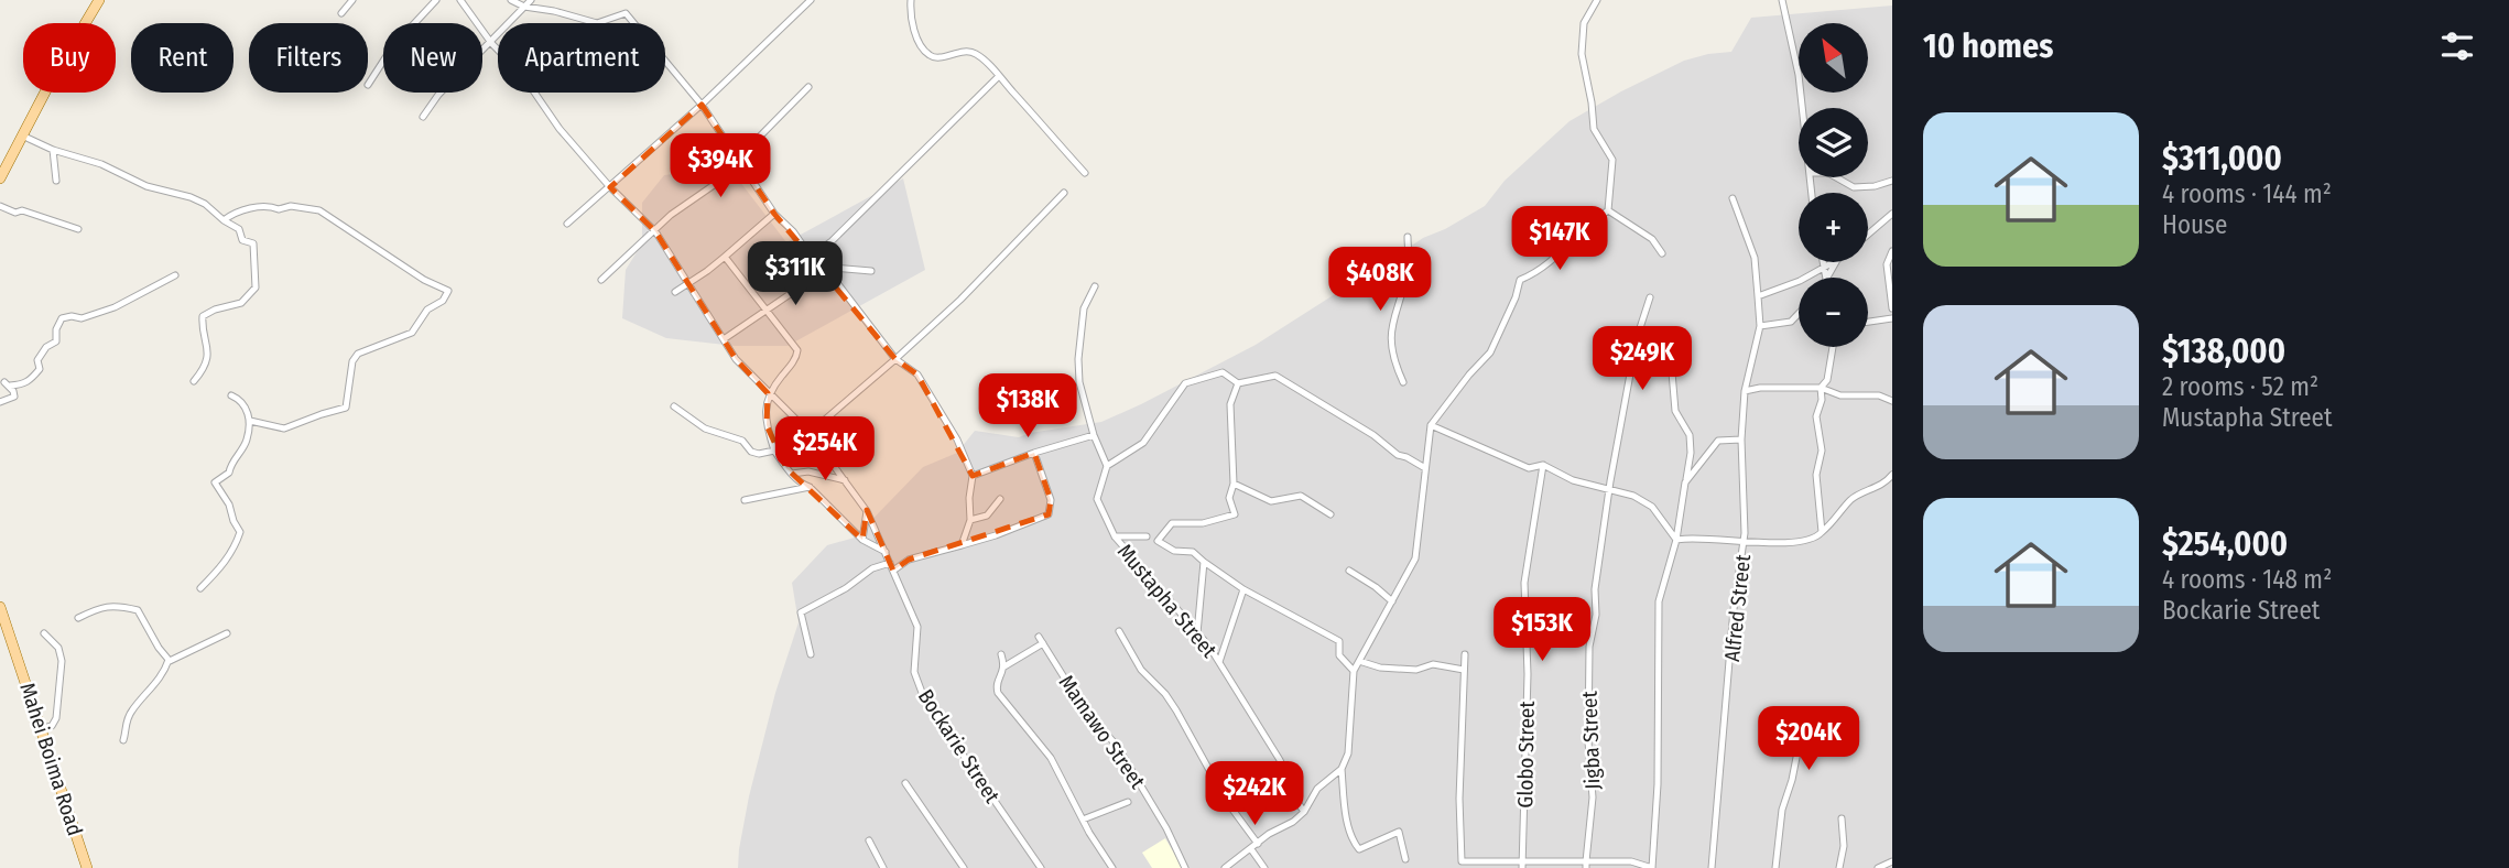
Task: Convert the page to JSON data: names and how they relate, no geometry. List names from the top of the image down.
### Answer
{
  "streets": {
    "main road": ["Mahei Boima Road"],
    "street": [
      "Mustapha Street",
      "Alfred Street",
      "Mamawo Street",
      "Jigba Street",
      "Bockarie Street",
      "Globo Street"
    ]
  },
  "north": "top left",
  "page": {
    "heading": "10 homes",
    "map_buttons": ["+", "−"],
    "chip": [
      "Buy",
      "Rent",
      "Filters",
      "New",
      "Apartment"
    ],
    "list": [
      {
        "name": "$311,000",
        "note": "4 rooms · 144 m² · House"
      },
      {
        "name": "$138,000",
        "note": "2 rooms · 52 m² · Mustapha Street"
      },
      {
        "name": "$254,000",
        "note": "4 rooms · 148 m² · Bockarie Street"
      }
    ],
    "price": [
      "$394K",
      "$147K",
      "$311K",
      "$408K",
      "$249K",
      "$138K",
      "$254K",
      "$153K",
      "$204K",
      "$242K"
    ]
  }
}
